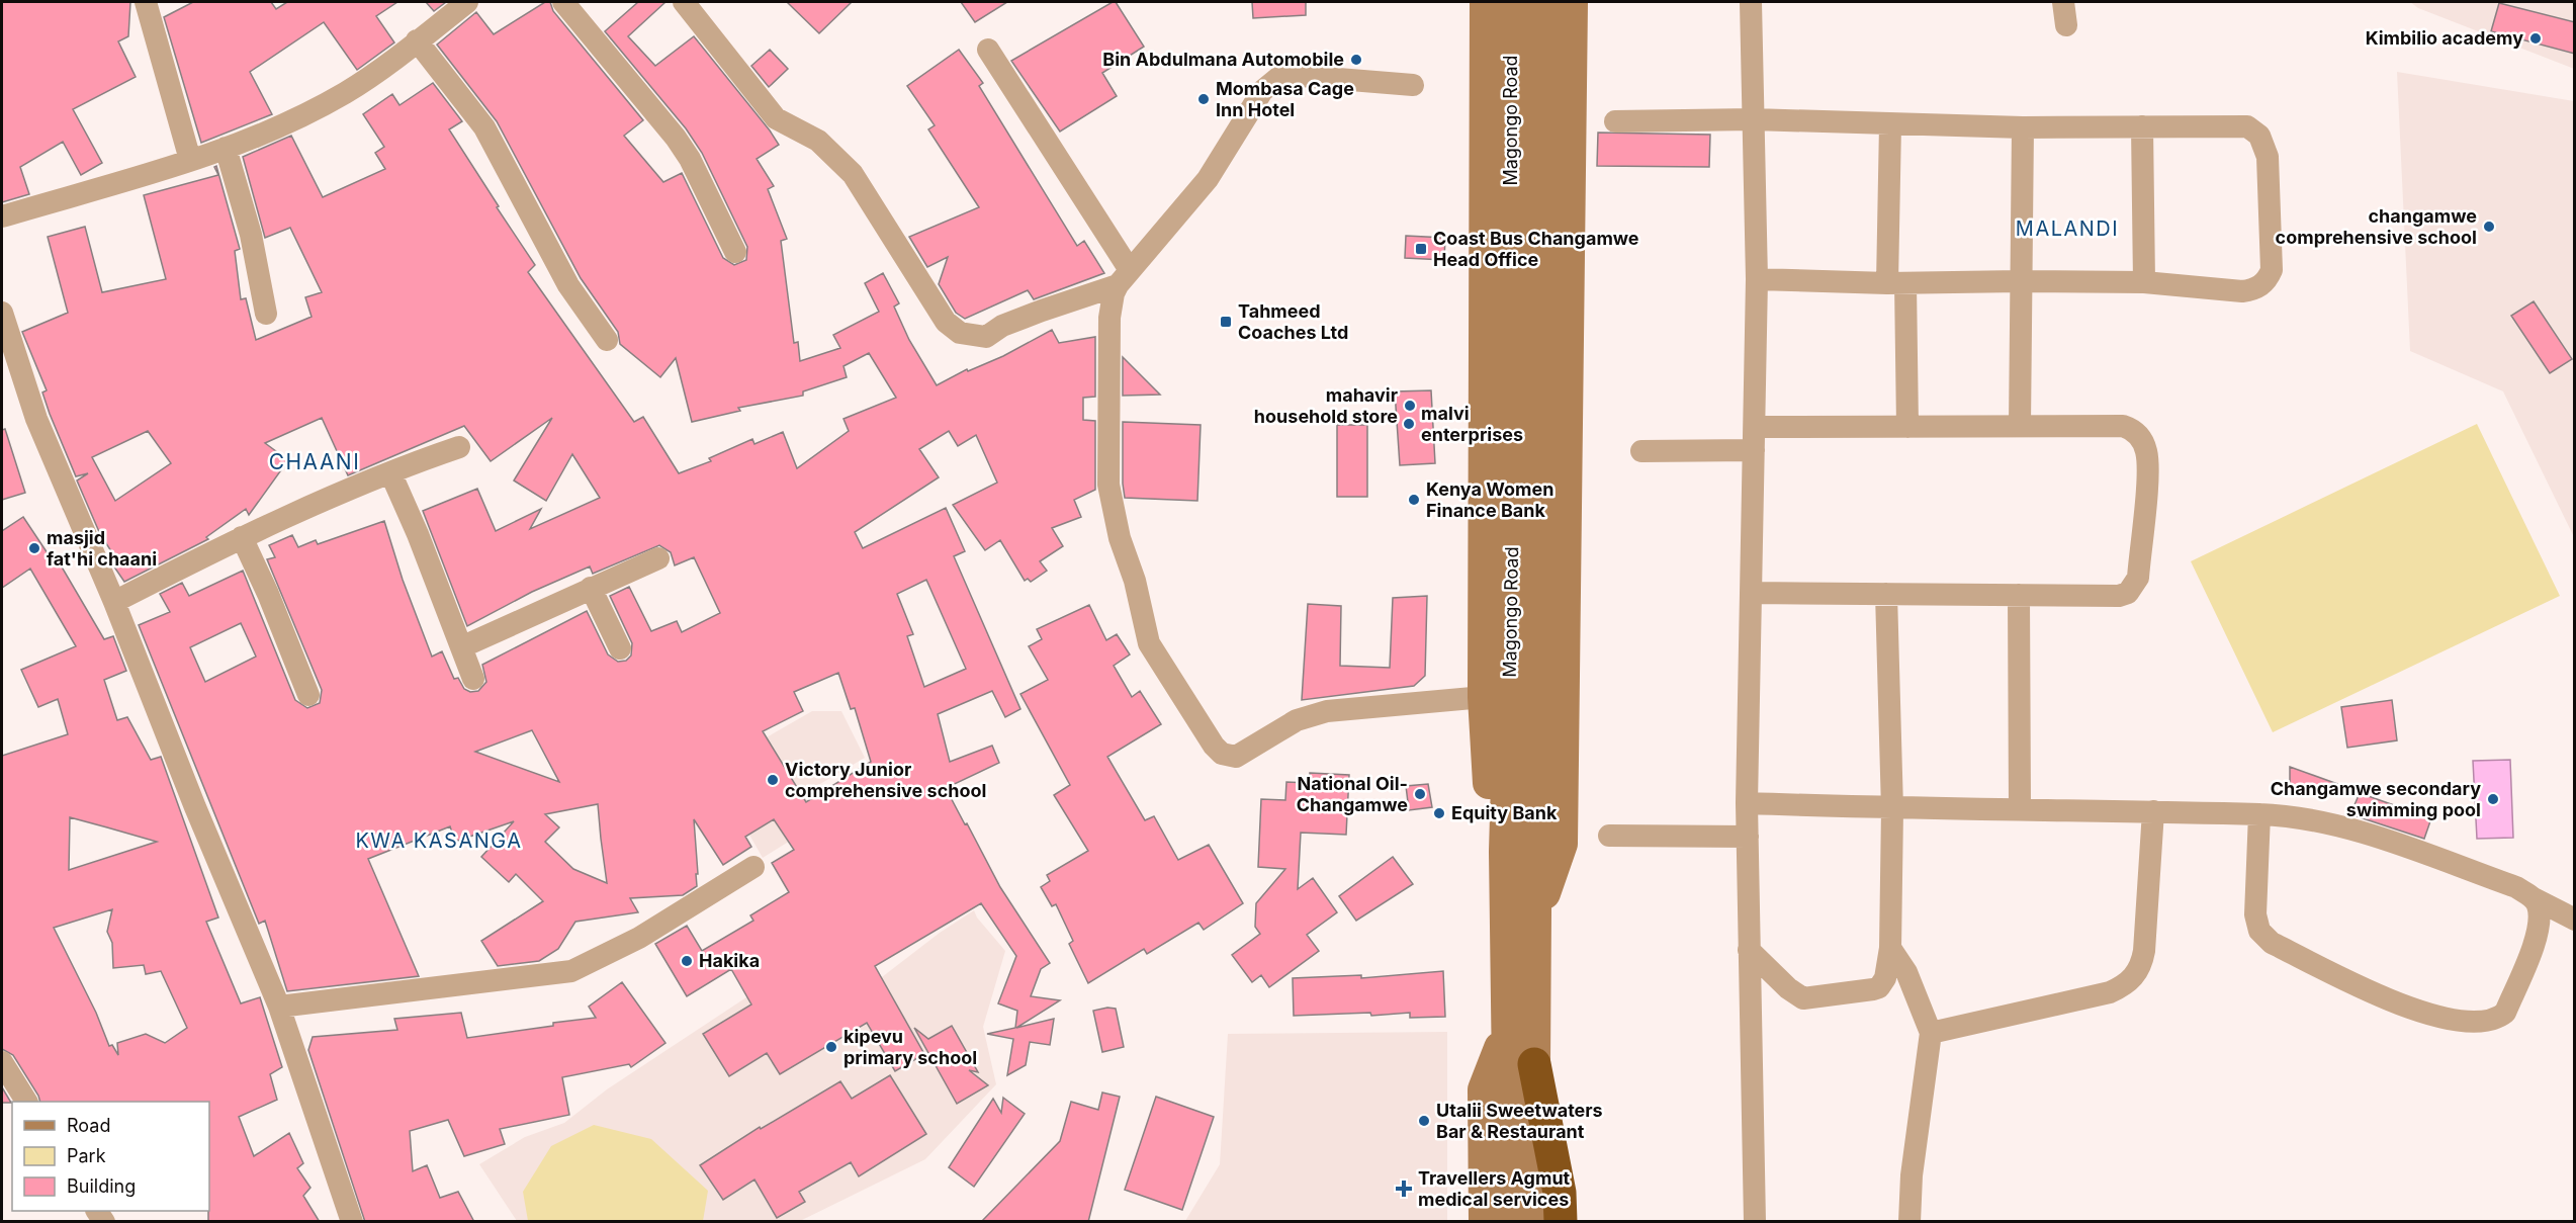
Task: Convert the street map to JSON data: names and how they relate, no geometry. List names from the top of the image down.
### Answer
{
  "streets": {
    "main road": ["Magongo Road"]
  },
  "districts": ["MALANDI", "CHAANI", "KWA KASANGA"],
  "places": {
    "other": [
      "Kimbilio academy",
      "Bin Abdulmana Automobile",
      "Mombasa Cage Inn Hotel",
      "changamwe comprehensive school",
      "mahavir household store",
      "malvi enterprises",
      "Kenya Women Finance Bank",
      "masjid fat'hi chaani",
      "Victory Junior comprehensive school",
      "National Oil- Changamwe",
      "Changamwe secondary swimming pool",
      "Equity Bank",
      "Hakika",
      "kipevu primary school",
      "Utalii Sweetwaters Bar & Restaurant"
    ],
    "transit": ["Coast Bus Changamwe Head Office", "Tahmeed Coaches Ltd"],
    "health": ["Travellers Agmut medical services"]
  },
  "legend": ["Road", "Park", "Building"]
}
